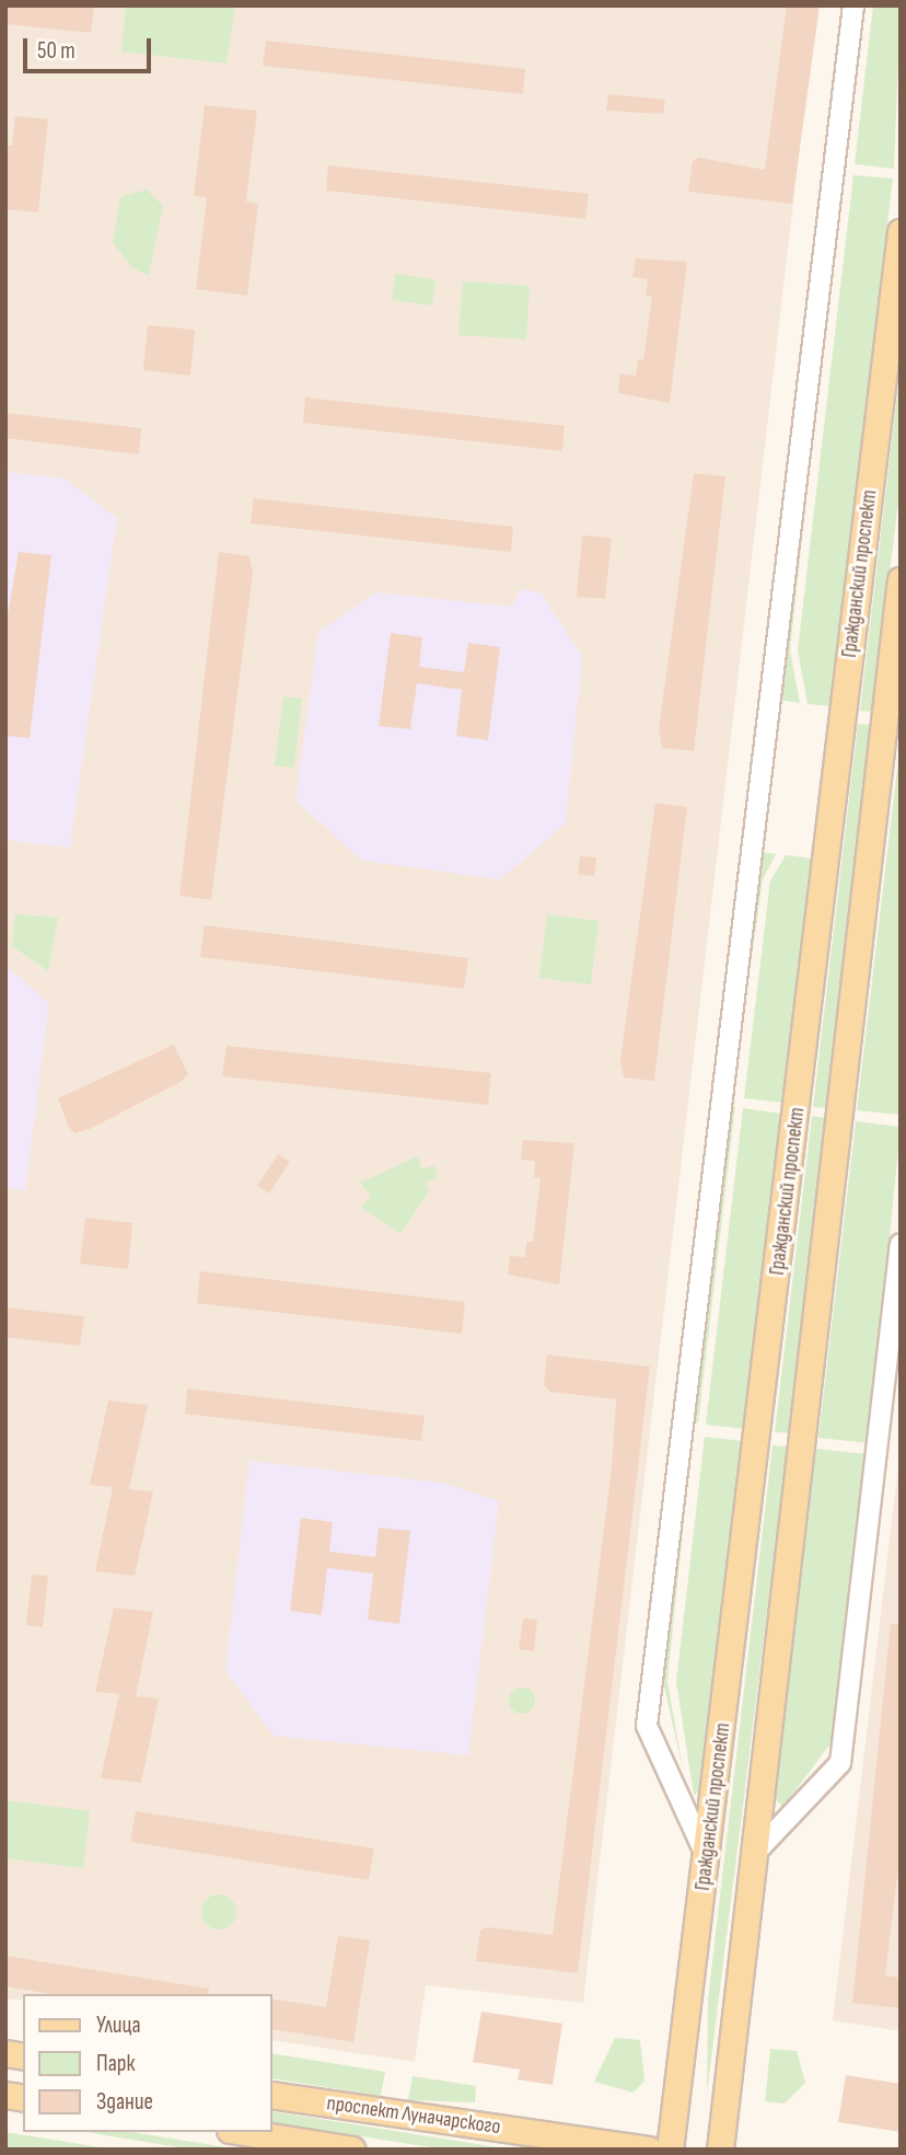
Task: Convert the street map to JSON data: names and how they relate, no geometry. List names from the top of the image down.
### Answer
{
  "streets": {
    "main road": ["Гражданский проспект", "проспект Луначарского"]
  },
  "legend": ["Улица", "Парк", "Здание"],
  "scale_bar": "50 m"
}
